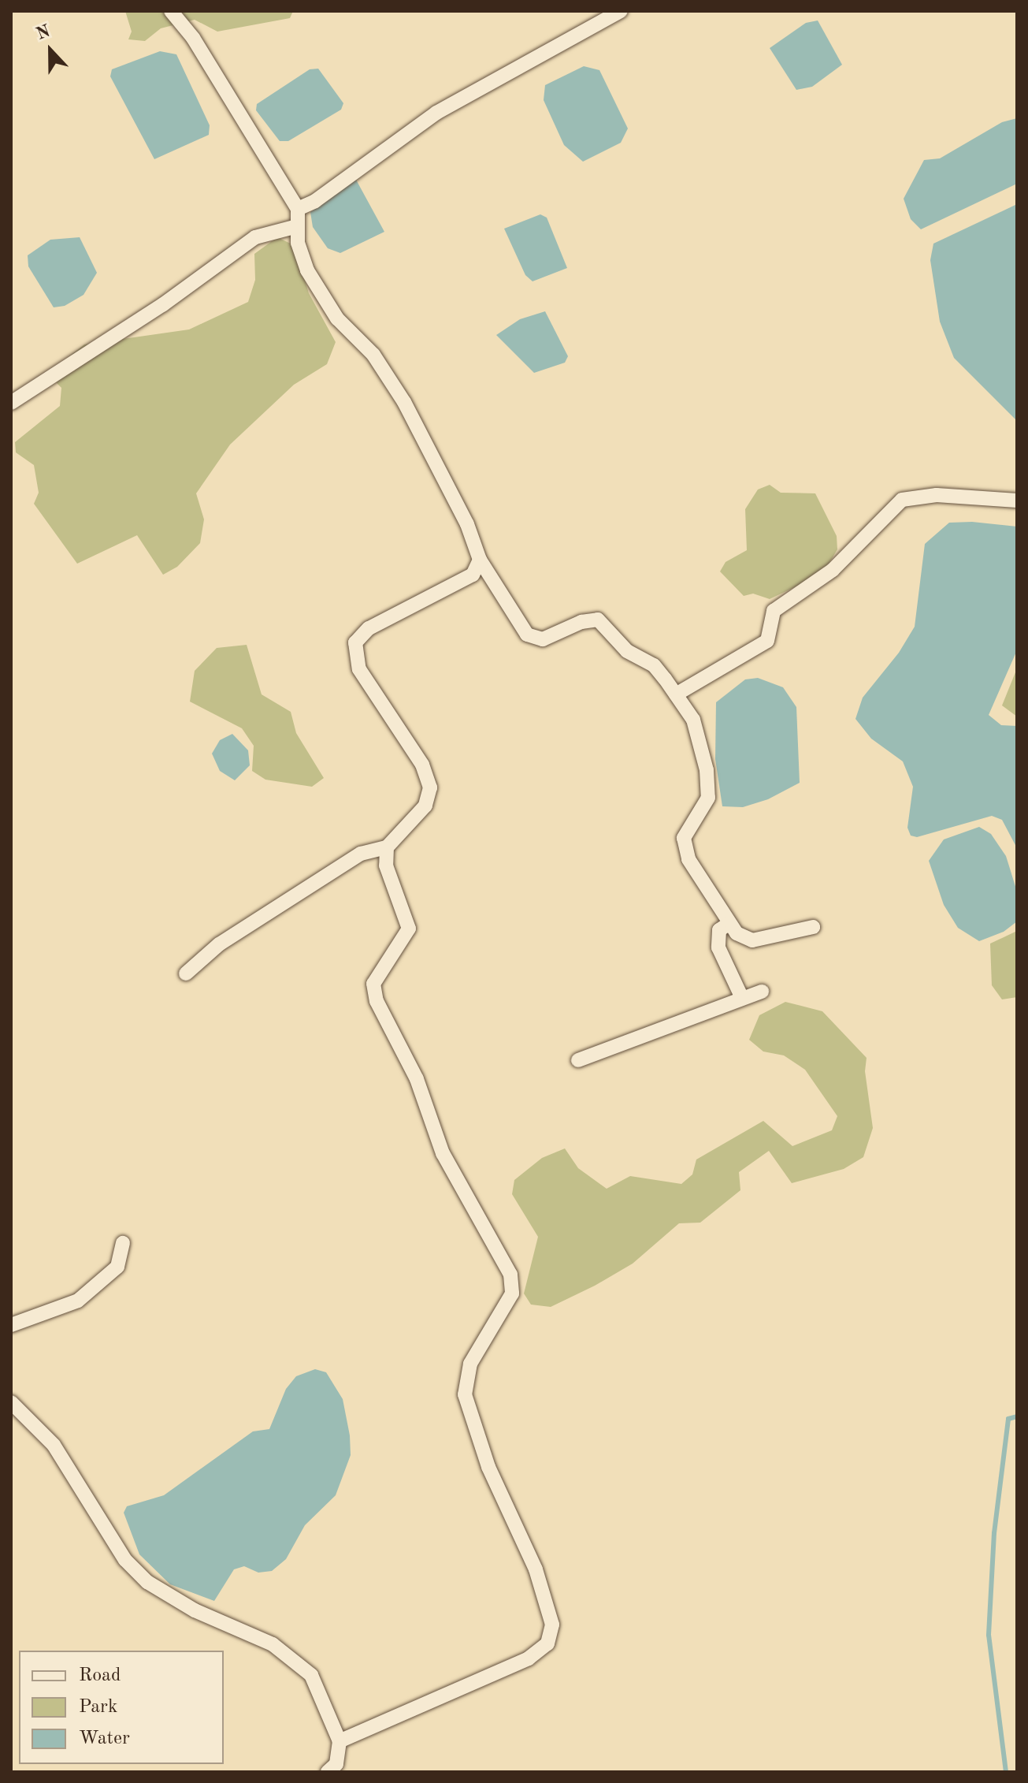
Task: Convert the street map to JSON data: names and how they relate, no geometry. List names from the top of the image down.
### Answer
{
  "legend": ["Road", "Park", "Water"],
  "north": "top"
}
